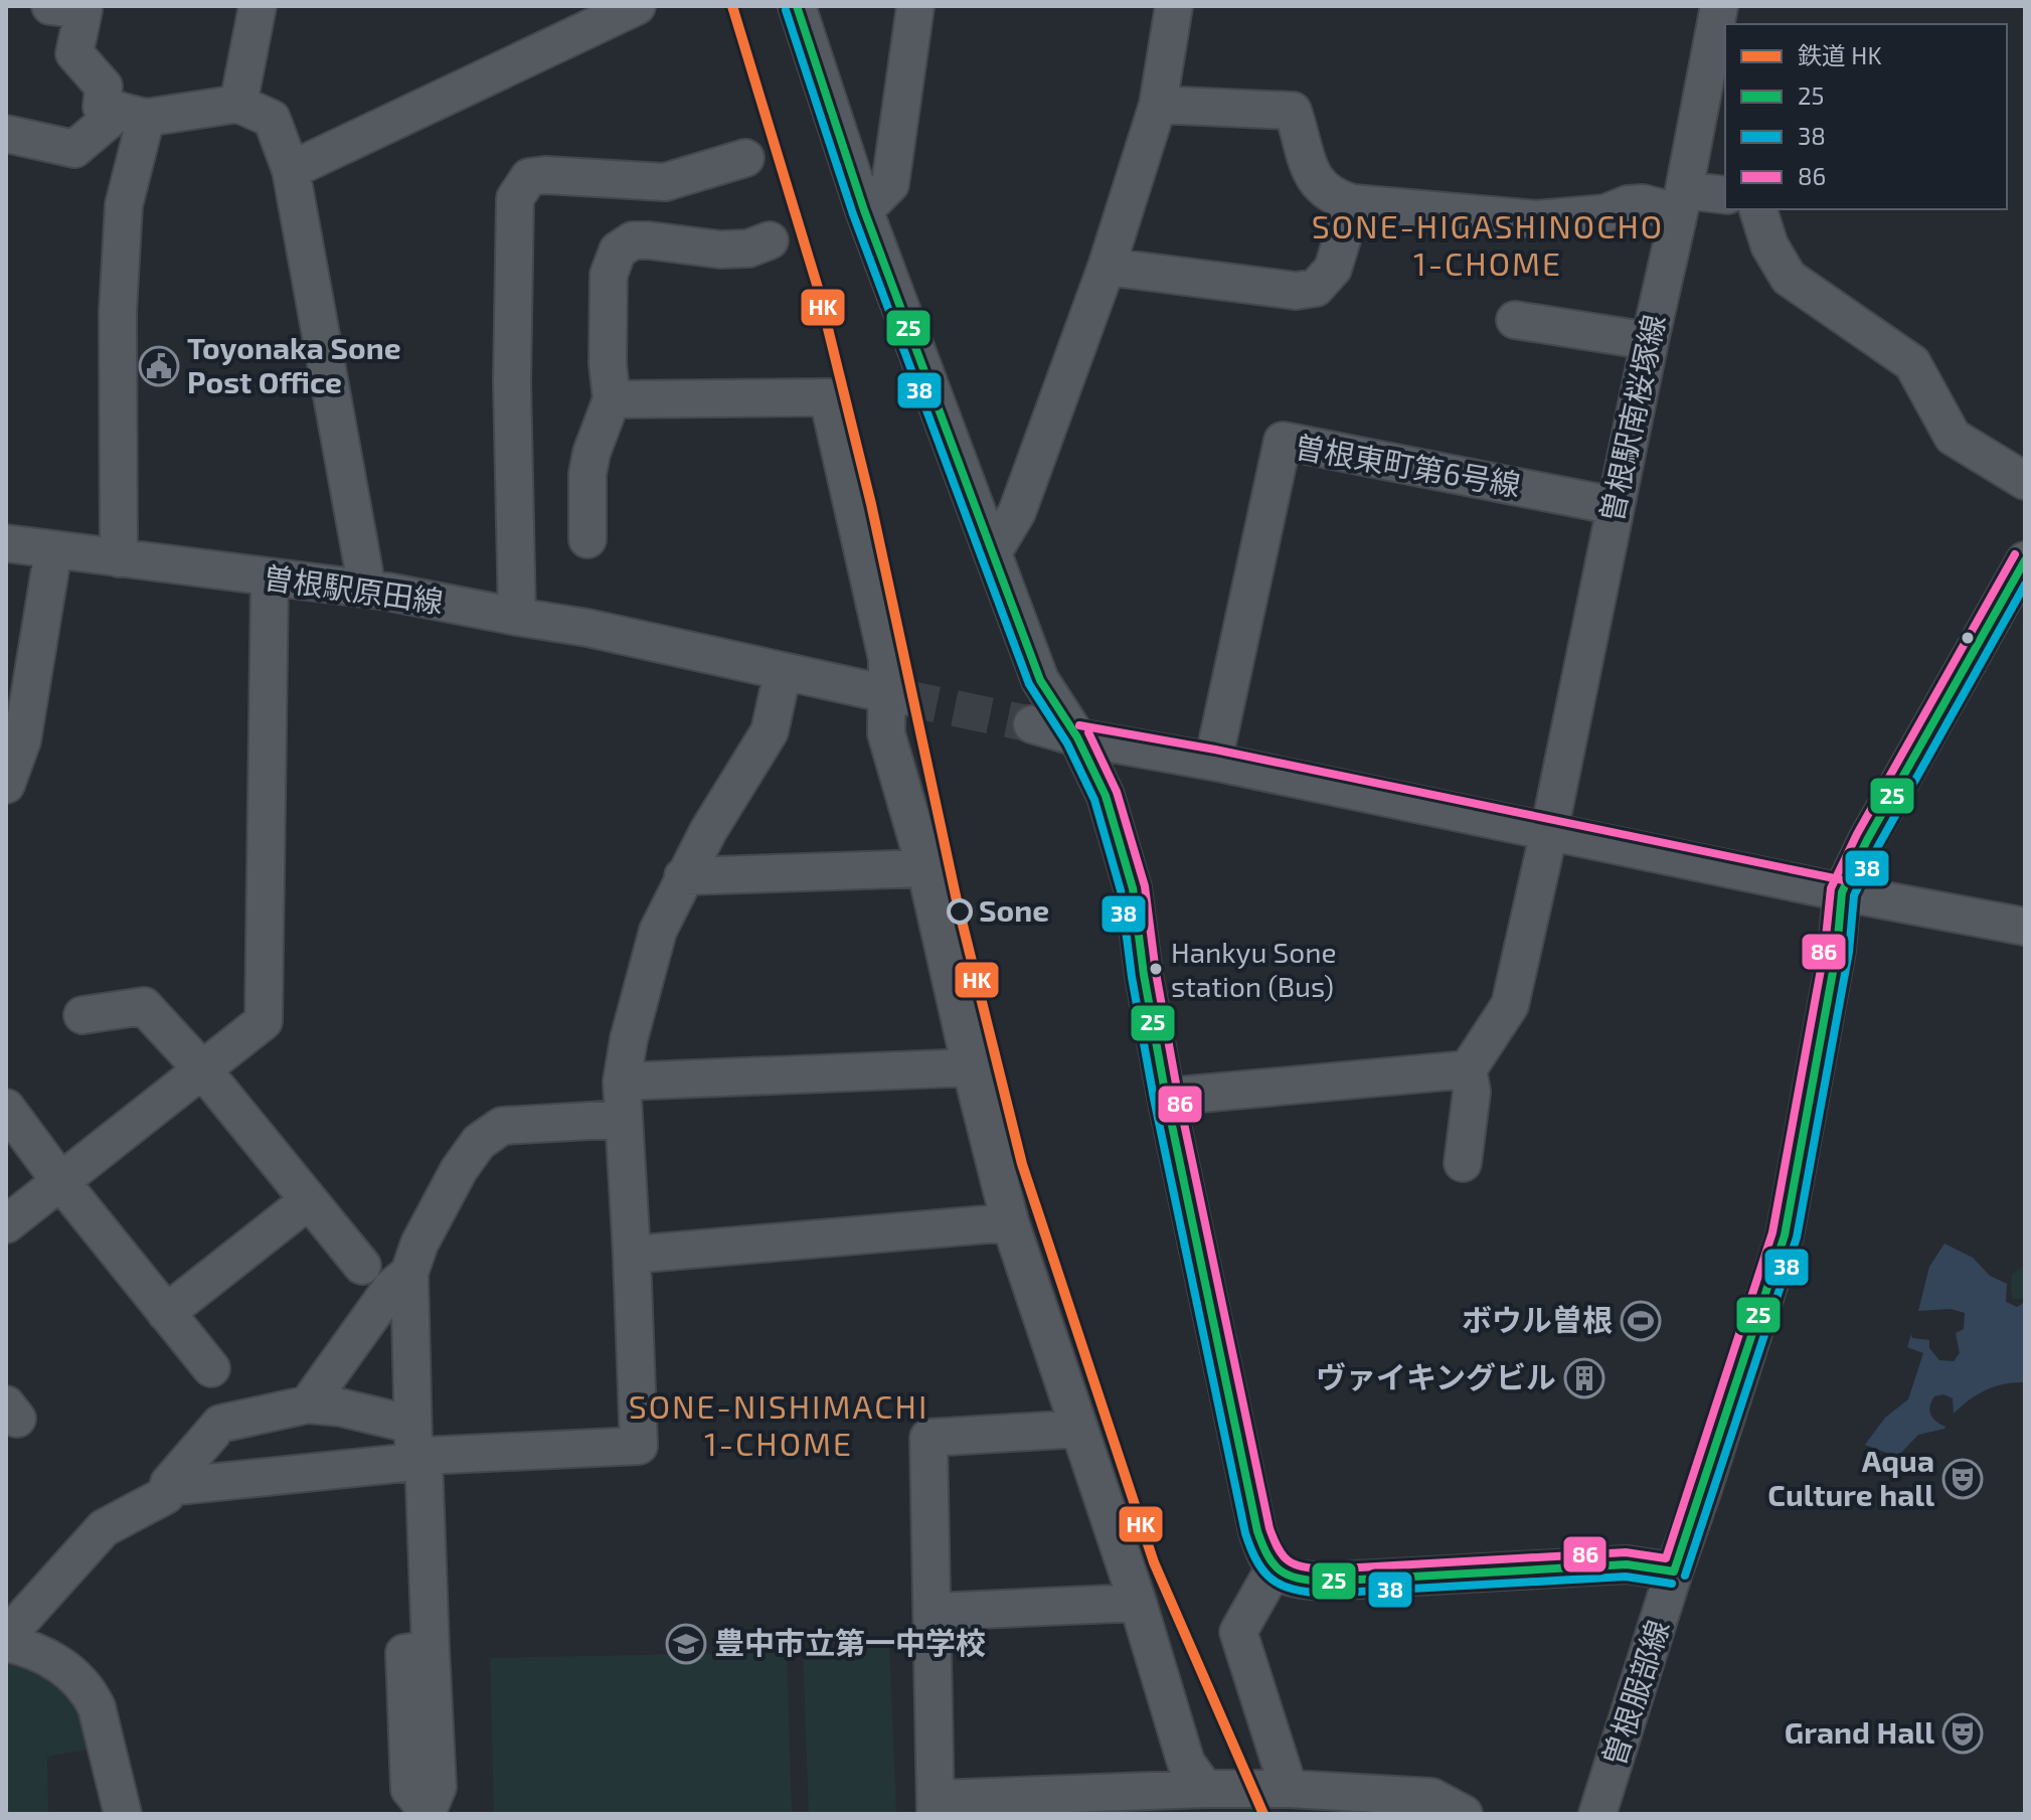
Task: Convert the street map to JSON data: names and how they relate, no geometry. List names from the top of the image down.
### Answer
{
  "streets": {
    "street": [
      "曽根駅南桜塚線",
      "曽根東町第6号線",
      "曽根駅原田線",
      "曽根服部線"
    ]
  },
  "crossings": [
    ["曽根駅南桜塚線", "曽根東町第6号線"]
  ],
  "districts": ["SONE-HIGASHINOCHO 1-CHOME", "SONE-NISHIMACHI 1-CHOME"],
  "places": {
    "public building": ["Toyonaka Sone Post Office"],
    "other": ["Sone", "Hankyu Sone station (Bus)"],
    "sports": ["ボウル曽根"],
    "building": ["ヴァイキングビル"],
    "theatre": ["Aqua Culture hall", "Grand Hall"],
    "school or university": ["豊中市立第一中学校"]
  },
  "lines": [
    "rail line HK",
    "transit line 25",
    "transit line 38",
    "transit line 86"
  ],
  "legend": [
    "鉄道 HK",
    "25",
    "38",
    "86"
  ]
}
